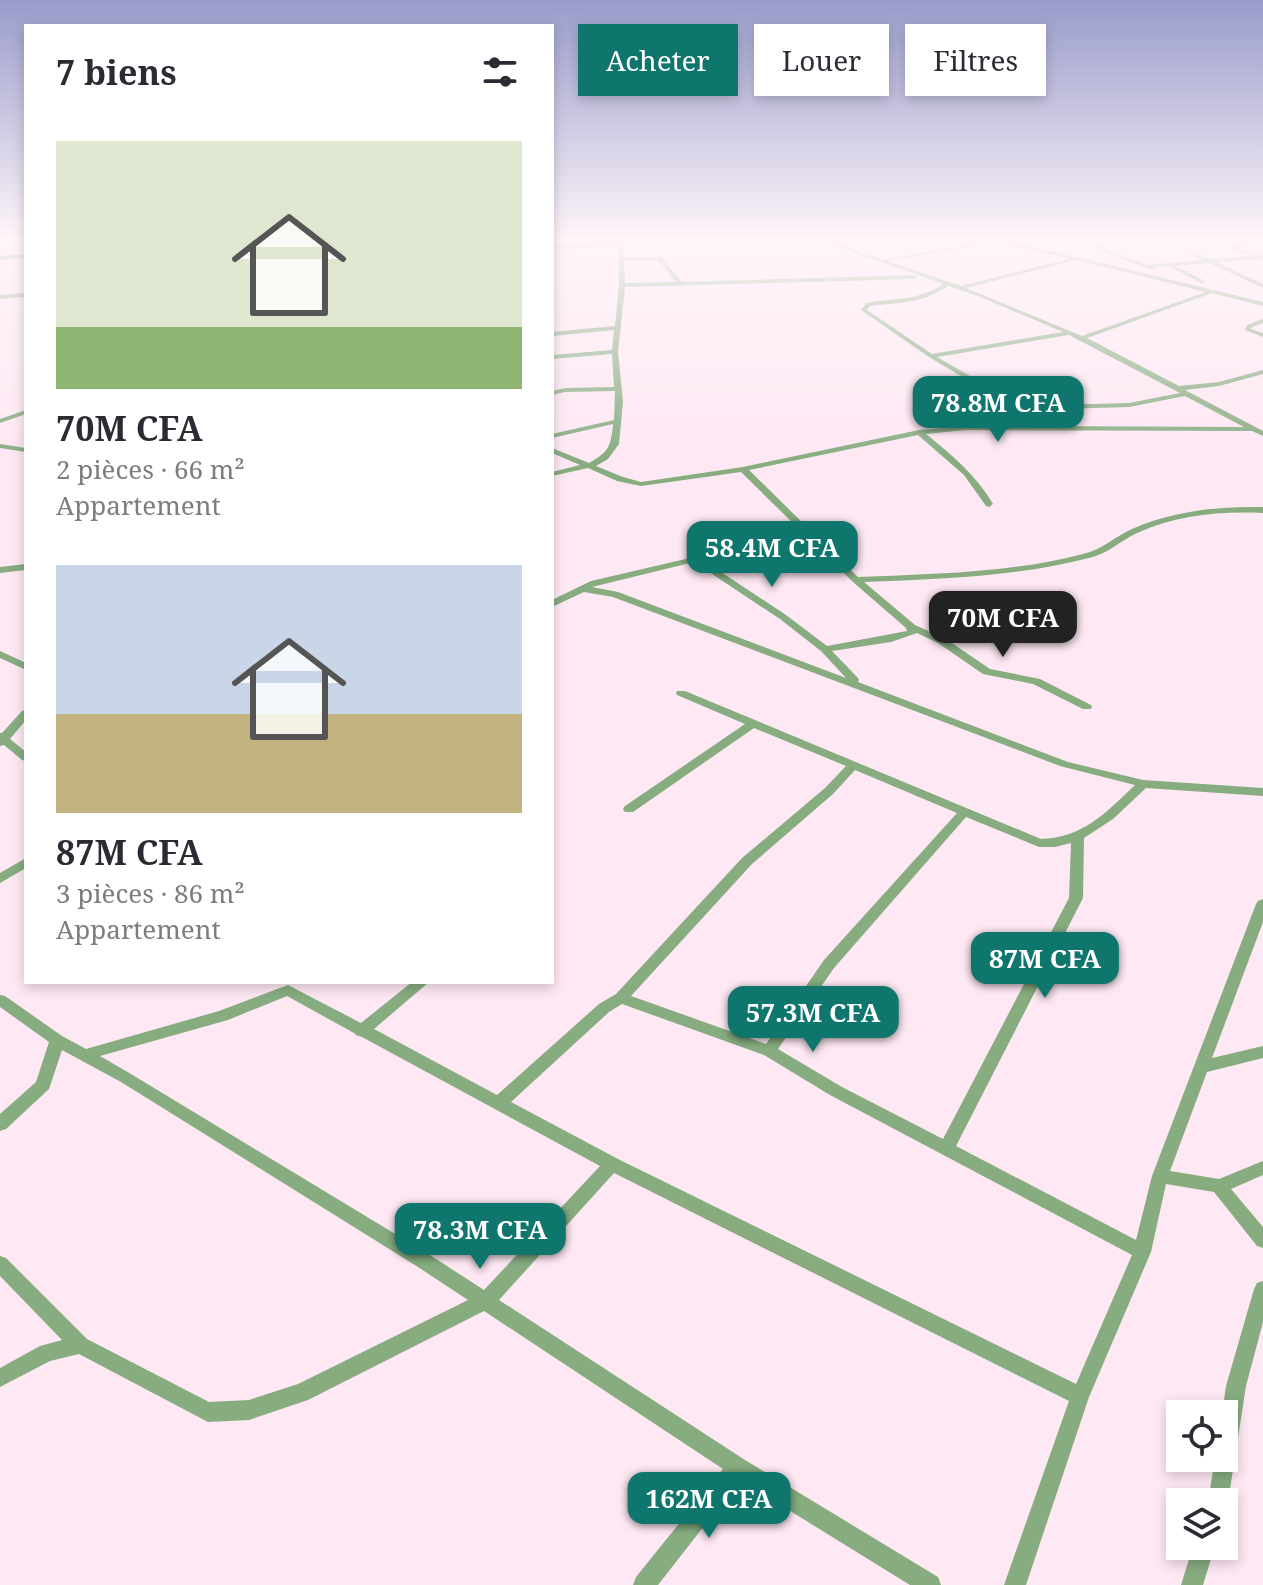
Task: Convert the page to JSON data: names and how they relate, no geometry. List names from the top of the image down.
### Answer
{
  "page": {
    "chip": ["Acheter", "Louer", "Filtres"],
    "heading": "7 biens",
    "list": [
      {
        "name": "70M CFA",
        "note": "2 pièces · 66 m² · Appartement"
      },
      {
        "name": "87M CFA",
        "note": "3 pièces · 86 m² · Appartement"
      }
    ],
    "price": [
      "78.8M CFA",
      "58.4M CFA",
      "70M CFA",
      "87M CFA",
      "57.3M CFA",
      "78.3M CFA",
      "162M CFA"
    ]
  }
}
